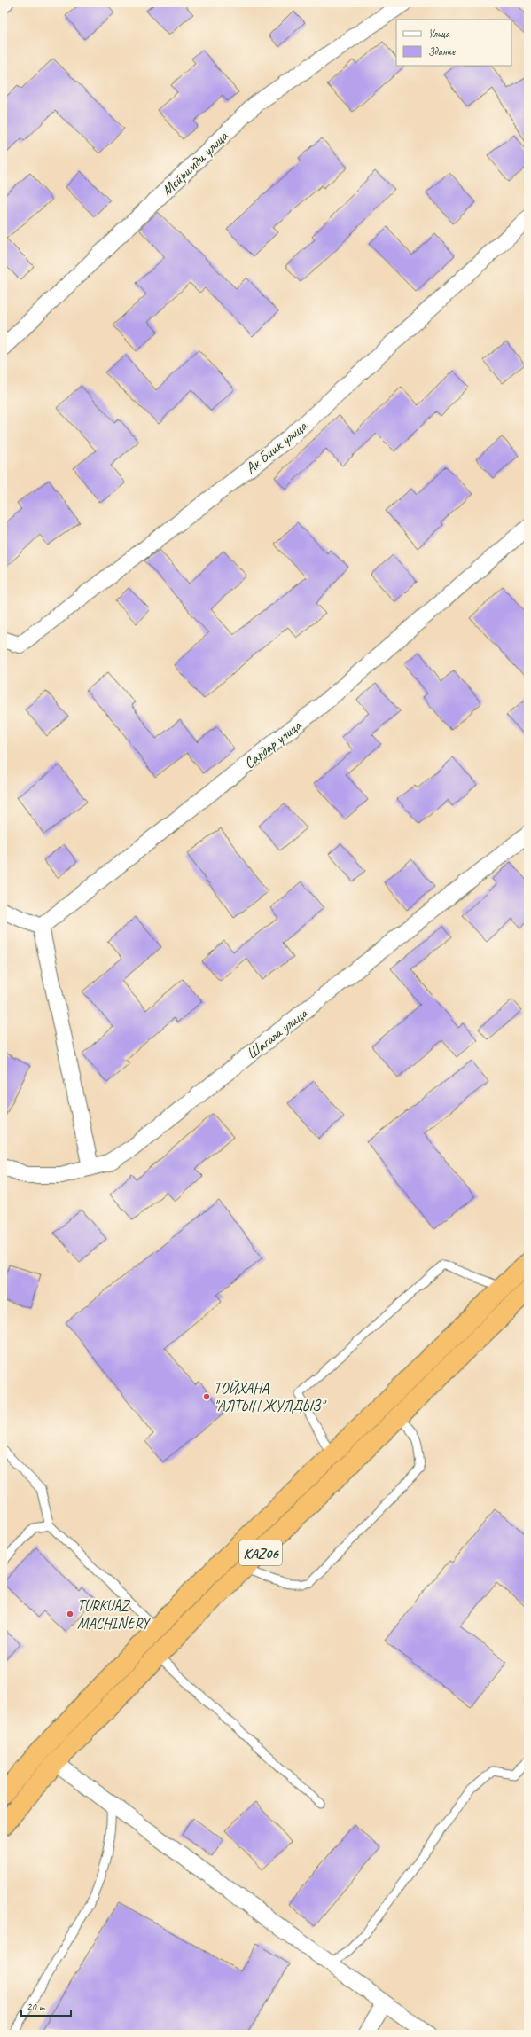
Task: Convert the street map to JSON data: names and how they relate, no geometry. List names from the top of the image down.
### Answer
{
  "streets": {
    "highway": ["KАZ06"],
    "street": [
      "Мейримди улица",
      "Ак Биик улица",
      "Сардар улица",
      "Шагала улица"
    ]
  },
  "places": ["ТОЙХАНА \"АЛТЫН ЖУЛДЫЗ\"", "TURKUAZ MACHINERY"],
  "legend": ["Улица", "Здание"],
  "scale_bar": "20 m"
}
